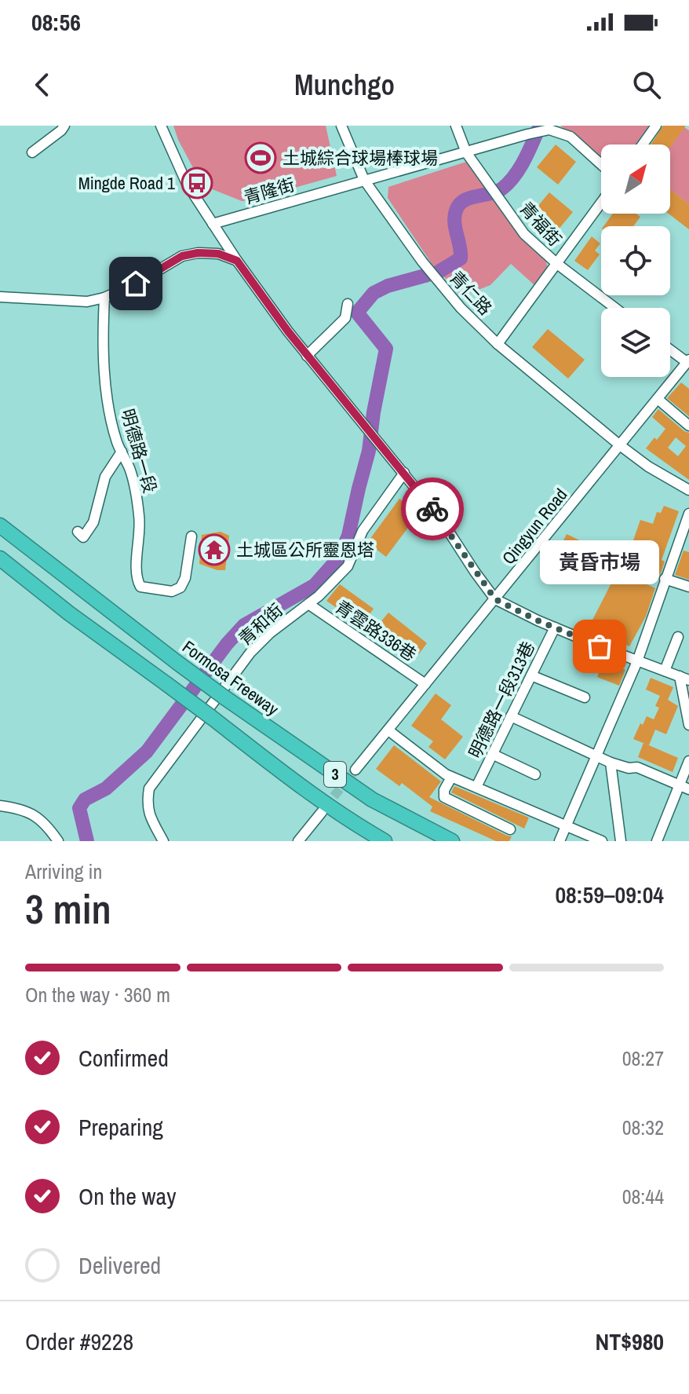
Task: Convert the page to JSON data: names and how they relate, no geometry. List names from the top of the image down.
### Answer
{
  "streets": {
    "highway": ["Formosa Freeway", "3"],
    "street": [
      "青隆街",
      "青福街",
      "青仁路",
      "明德路一段",
      "Qingyun Road",
      "青和街",
      "青雲路336巷",
      "明德路一段313巷"
    ]
  },
  "crossings": [
    ["青隆街", "青福街"],
    ["青隆街", "青仁路"],
    ["青仁路", "Qingyun Road"],
    ["Qingyun Road", "青雲路336巷"],
    ["青和街", "青雲路336巷"]
  ],
  "places": {
    "sports": ["土城綜合球場棒球場"],
    "bus stop": ["Mingde Road 1"],
    "temple": ["土城區公所靈恩塔"],
    "other": ["黃昏市場"]
  },
  "north": "top right",
  "page": {
    "status": "08:56",
    "header": "Munchgo",
    "bubble": "黃昏市場",
    "heading": ["3 min", "Arriving in", "08:59–09:04"],
    "panel": ["Order #9228", "NT$980"],
    "bar": "On the way · 360 m",
    "list": [
      ["Confirmed", "08:27"],
      ["Preparing", "08:32"],
      ["On the way", "08:44"],
      "Delivered"
    ]
  }
}
